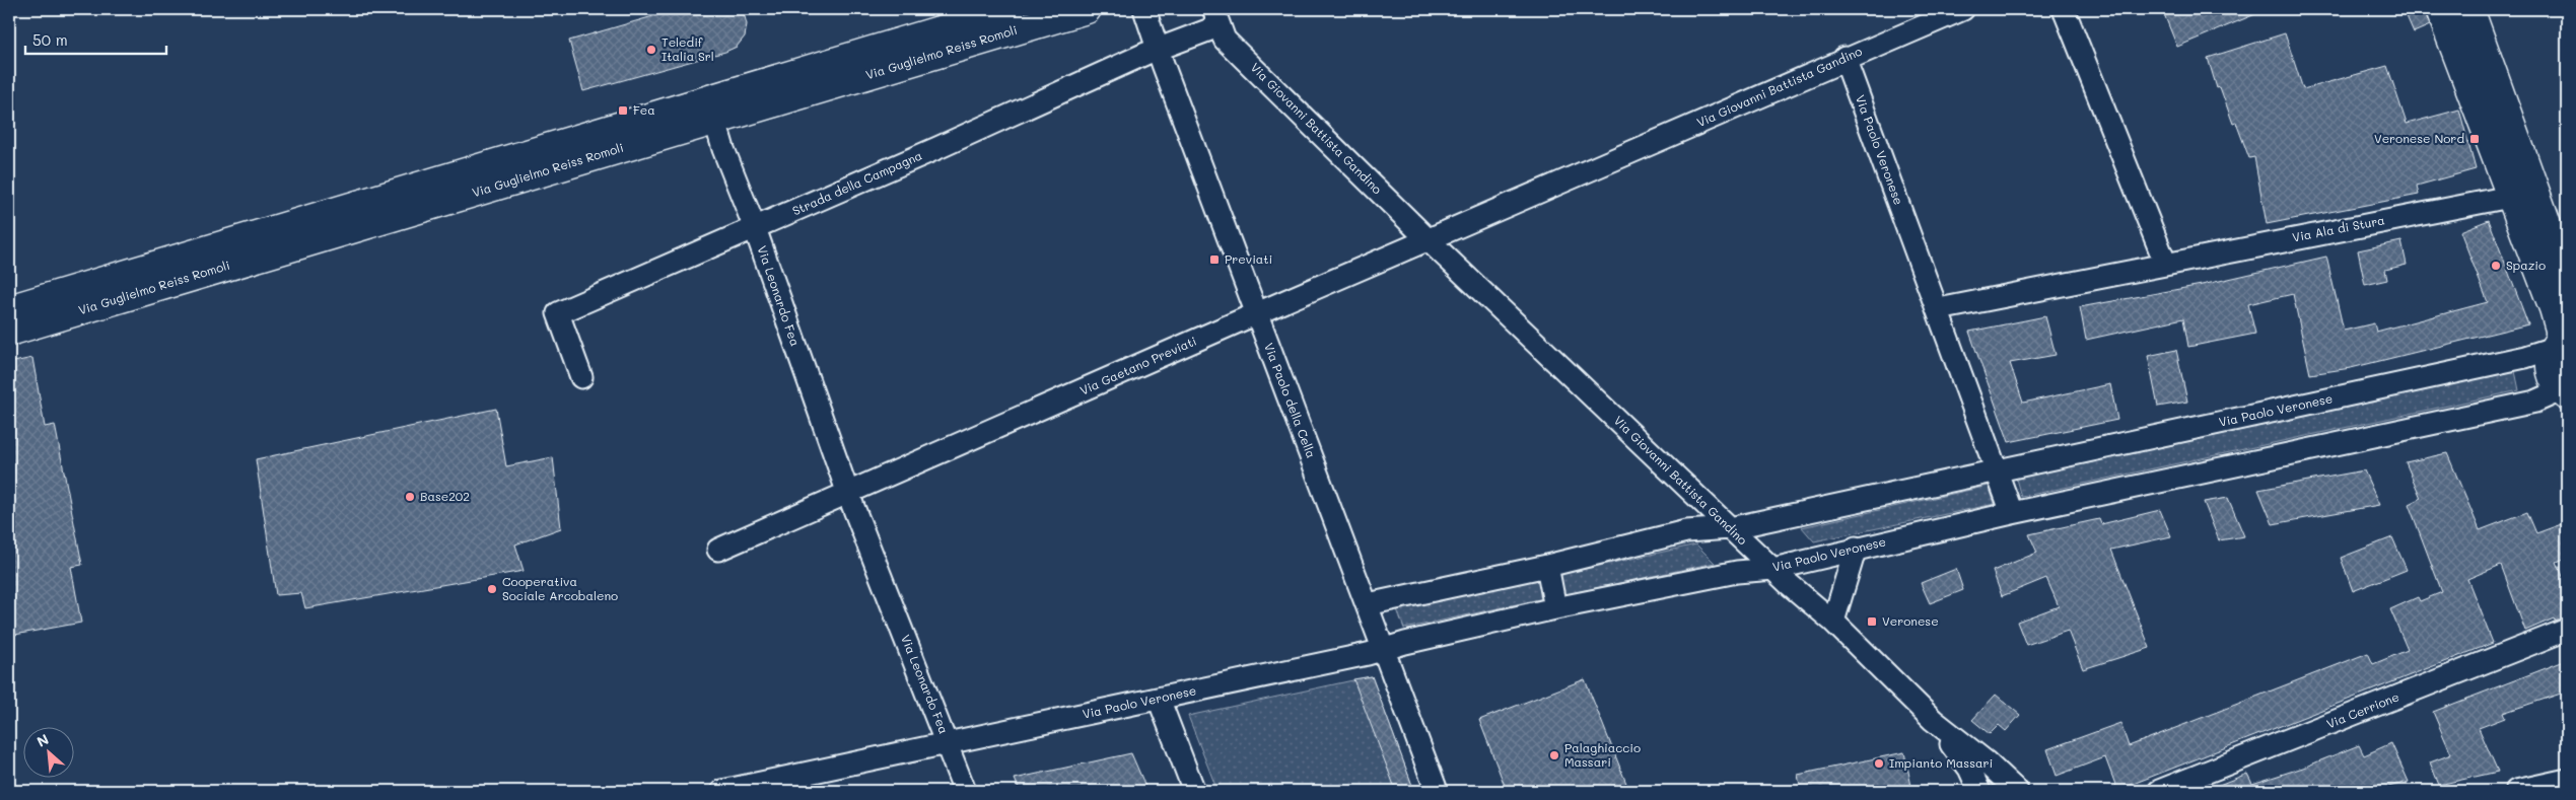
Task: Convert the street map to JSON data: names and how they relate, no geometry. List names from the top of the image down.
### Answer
{
  "streets": {
    "main road": ["Via Guglielmo Reiss Romoli"],
    "street": [
      "Via Giovanni Battista Gandino",
      "Via Paolo Veronese",
      "Strada della Campagna",
      "Via Ala di Stura",
      "Via Leonardo Fea",
      "Via Gaetano Previati",
      "Via Paolo della Cella",
      "Via Cerrione"
    ]
  },
  "crossings": [
    ["Via Guglielmo Reiss Romoli", "Via Leonardo Fea"],
    ["Via Giovanni Battista Gandino", "Via Paolo Veronese"],
    ["Via Giovanni Battista Gandino", "Strada della Campagna"],
    ["Via Giovanni Battista Gandino", "Via Gaetano Previati"],
    ["Via Paolo Veronese", "Via Ala di Stura"],
    ["Via Paolo Veronese", "Via Leonardo Fea"],
    ["Via Paolo Veronese", "Via Paolo della Cella"],
    ["Strada della Campagna", "Via Leonardo Fea"],
    ["Strada della Campagna", "Via Paolo della Cella"],
    ["Via Leonardo Fea", "Via Gaetano Previati"],
    ["Via Gaetano Previati", "Via Paolo della Cella"]
  ],
  "places": {
    "other": [
      "Teledif Italia Srl",
      "Spazio",
      "Base202",
      "Cooperativa Sociale Arcobaleno",
      "Palaghiaccio Massari",
      "Impianto Massari"
    ],
    "transit": [
      "Fea",
      "Veronese Nord",
      "Previati",
      "Veronese"
    ]
  },
  "scale_bar": "50 m",
  "north": "top left"
}
